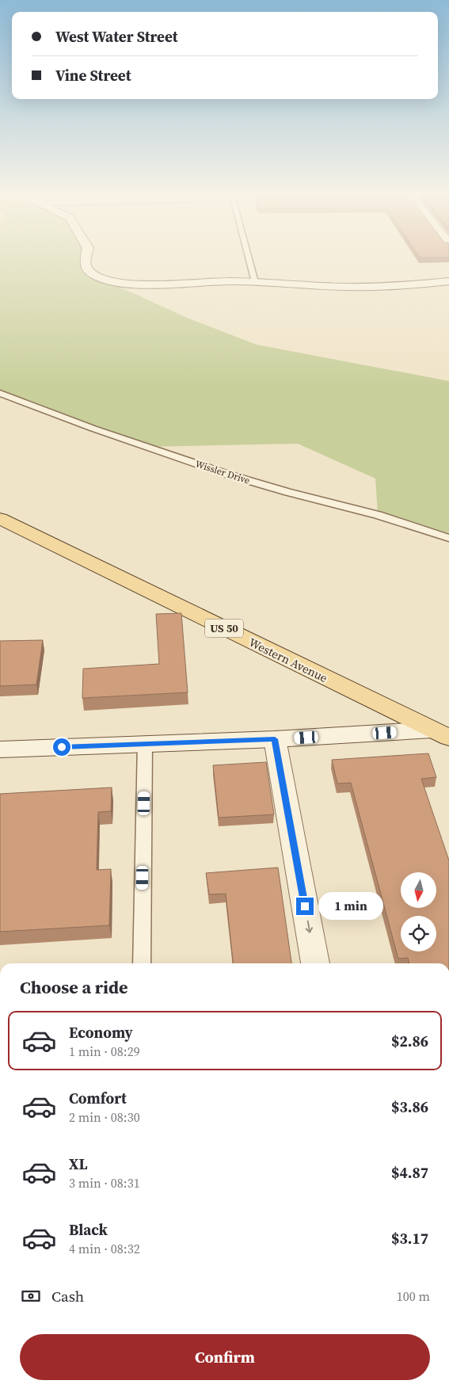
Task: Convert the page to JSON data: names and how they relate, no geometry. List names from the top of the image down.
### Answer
{
  "streets": {
    "main road": ["US 50", "Western Avenue"],
    "lane": ["Wissler Drive"]
  },
  "north": "bottom",
  "page": {
    "banner": ["West Water Street", "Vine Street"],
    "bubble": "1 min",
    "heading": "Choose a ride",
    "list": [
      {
        "name": "Economy",
        "note": "1 min · 08:29",
        "value": "$2.86"
      },
      {
        "name": "Comfort",
        "note": "2 min · 08:30",
        "value": "$3.86"
      },
      {
        "name": "XL",
        "note": "3 min · 08:31",
        "value": "$4.87"
      },
      {
        "name": "Black",
        "note": "4 min · 08:32",
        "value": "$3.17"
      }
    ],
    "pay": ["Cash", "100 m"],
    "buttons": "Confirm"
  }
}
